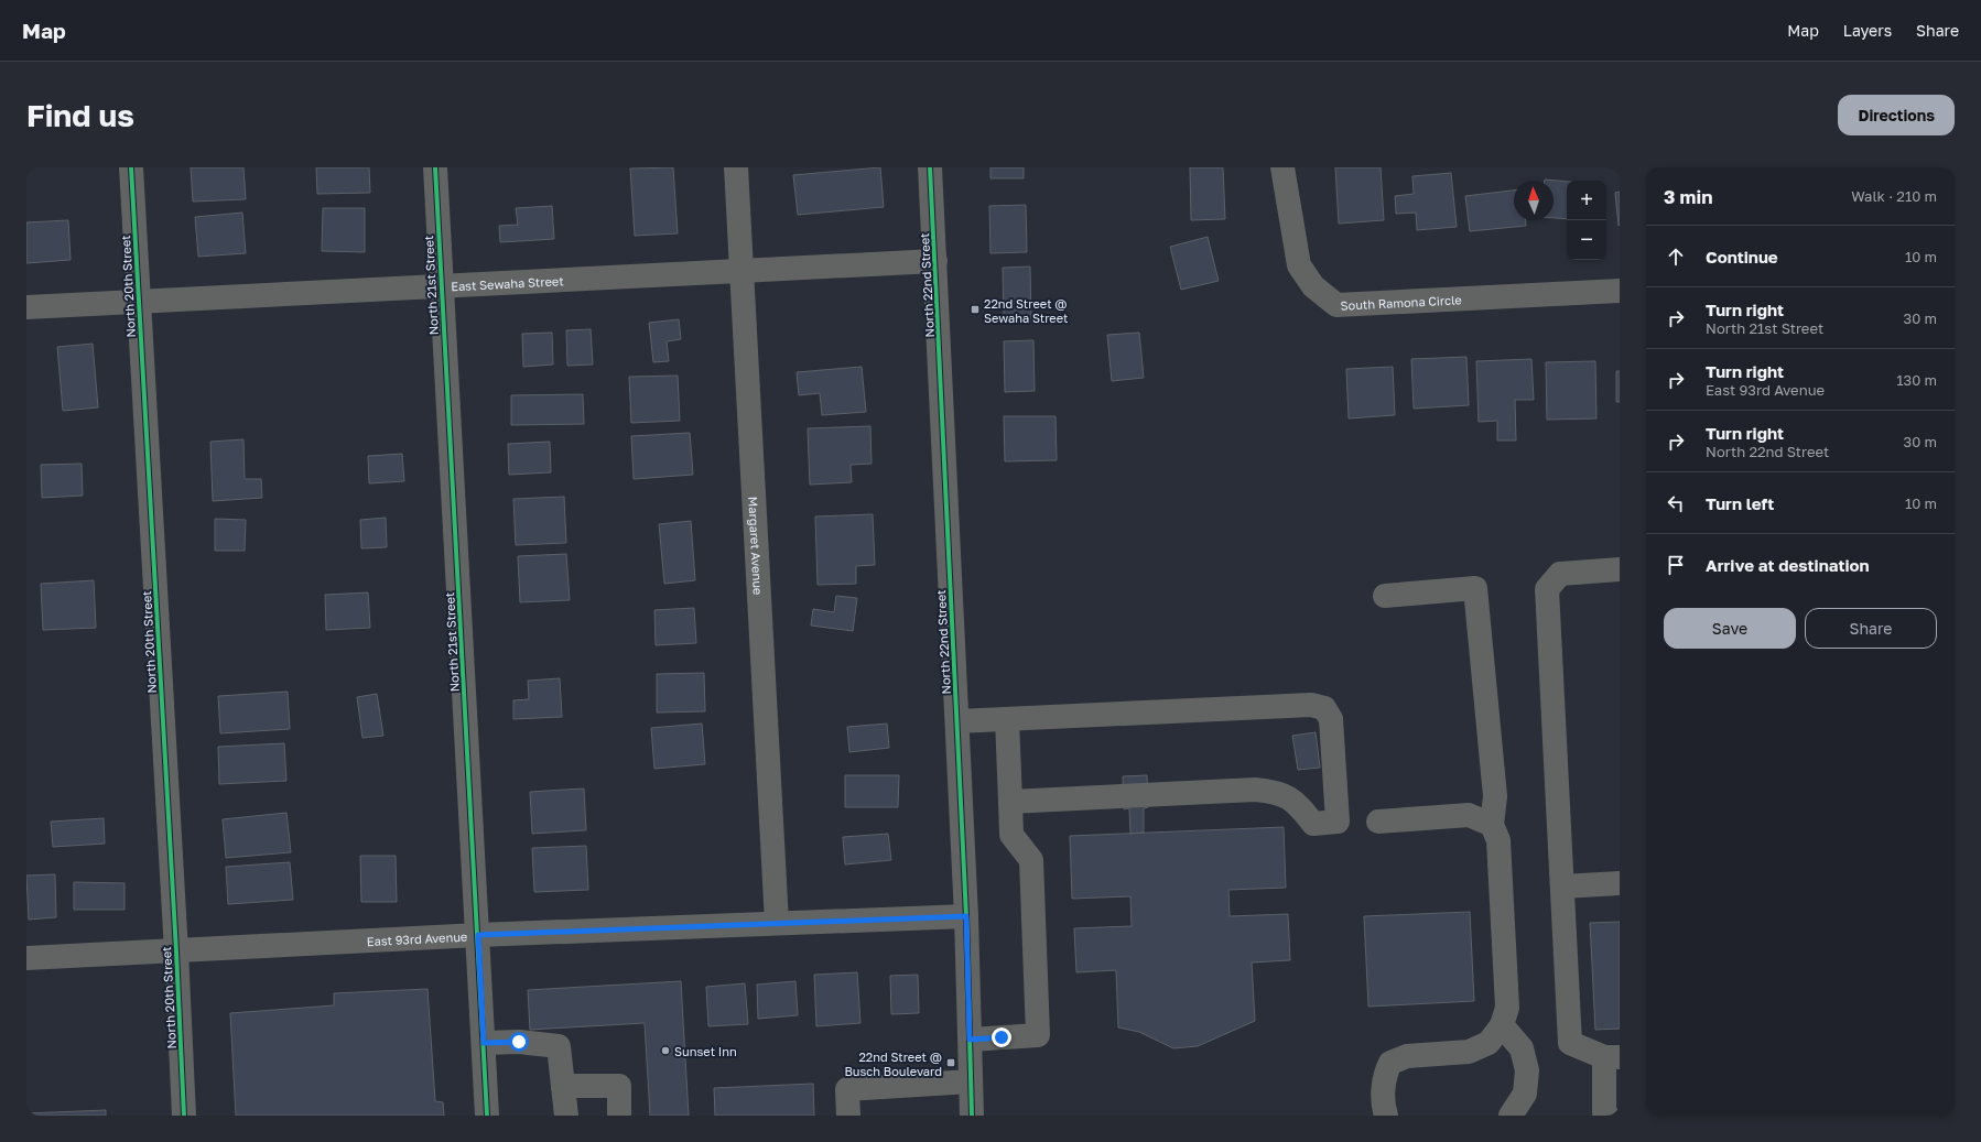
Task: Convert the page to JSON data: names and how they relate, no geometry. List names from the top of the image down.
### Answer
{
  "streets": {
    "street": [
      "East Sewaha Street",
      "North 21st Street",
      "North 22nd Street",
      "North 20th Street",
      "South Ramona Circle",
      "Margaret Avenue",
      "East 93rd Avenue"
    ]
  },
  "crossings": [
    ["East Sewaha Street", "North 21st Street"],
    ["East Sewaha Street", "North 22nd Street"],
    ["East Sewaha Street", "North 20th Street"],
    ["East Sewaha Street", "Margaret Avenue"],
    ["North 21st Street", "East 93rd Avenue"],
    ["North 22nd Street", "East 93rd Avenue"],
    ["North 20th Street", "East 93rd Avenue"],
    ["Margaret Avenue", "East 93rd Avenue"]
  ],
  "places": {
    "transit": ["22nd Street @ Sewaha Street", "22nd Street @ Busch Boulevard"],
    "other": ["Sunset Inn"]
  },
  "north": "top",
  "page": {
    "header": "Map",
    "nav": ["Map", "Layers", "Share"],
    "buttons": [
      "Directions",
      ["Save", "Share"]
    ],
    "title": "Find us",
    "heading": ["3 min", "Walk · 210 m"],
    "map_buttons": ["+", "−"],
    "list": [
      ["Continue", "10 m"],
      ["Turn right", "North 21st Street", "30 m"],
      ["Turn right", "East 93rd Avenue", "130 m"],
      ["Turn right", "North 22nd Street", "30 m"],
      ["Turn left", "10 m"],
      "Arrive at destination"
    ]
  }
}
